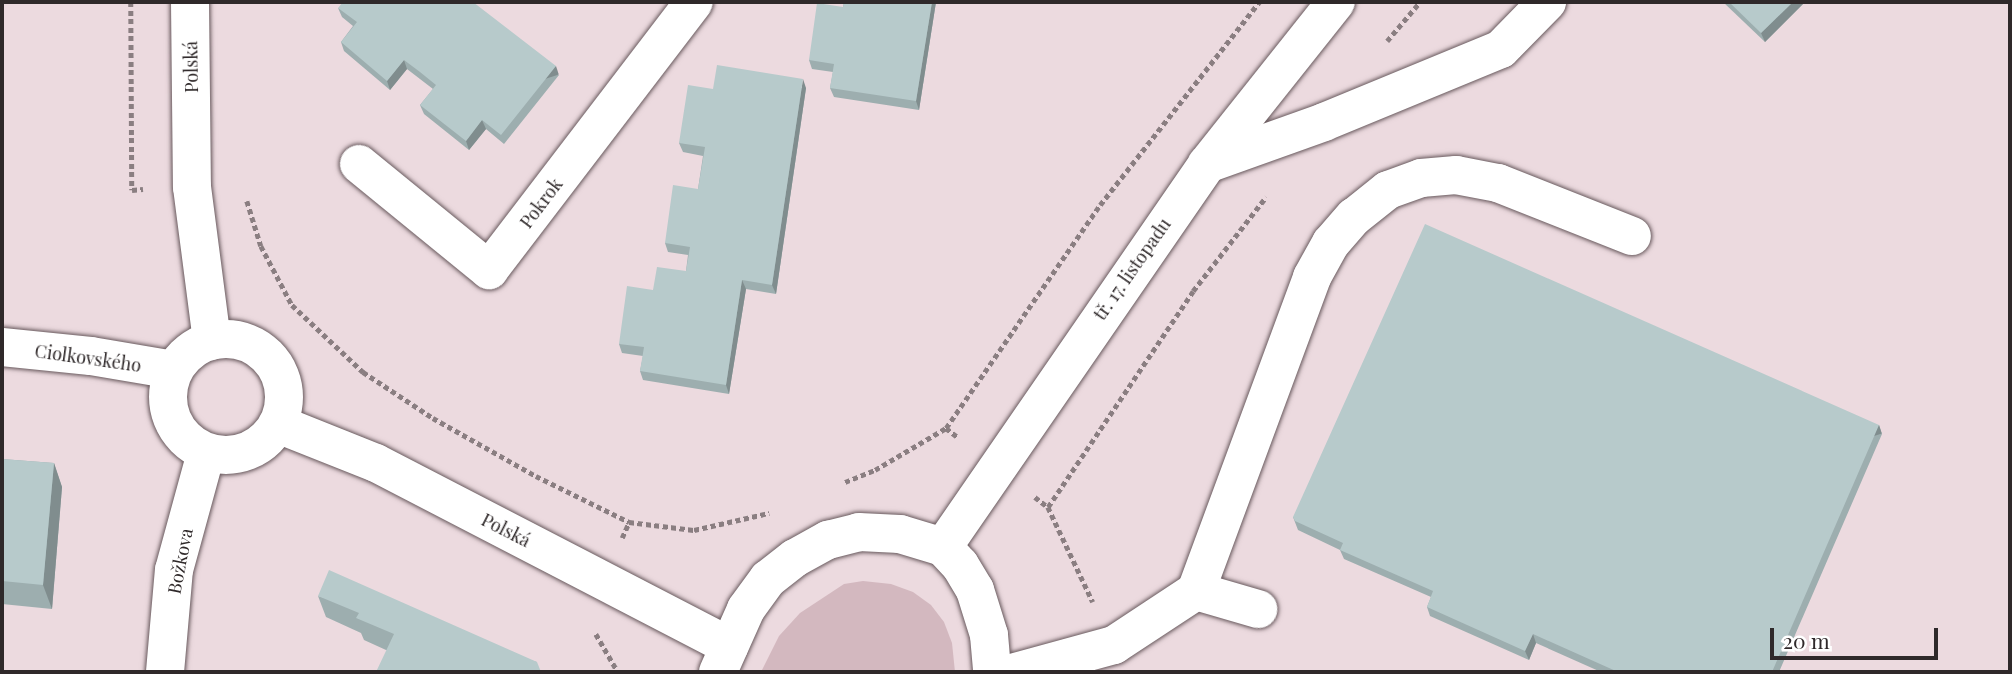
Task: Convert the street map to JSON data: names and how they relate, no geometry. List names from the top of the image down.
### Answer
{
  "streets": {
    "street": [
      "Polská",
      "Pokrok",
      "tř. 17. listopadu",
      "Ciolkovského",
      "Božkova"
    ]
  },
  "crossings": [
    ["Polská", "Ciolkovského"],
    ["Polská", "Božkova"],
    ["Ciolkovského", "Božkova"]
  ],
  "scale_bar": "20 m"
}
